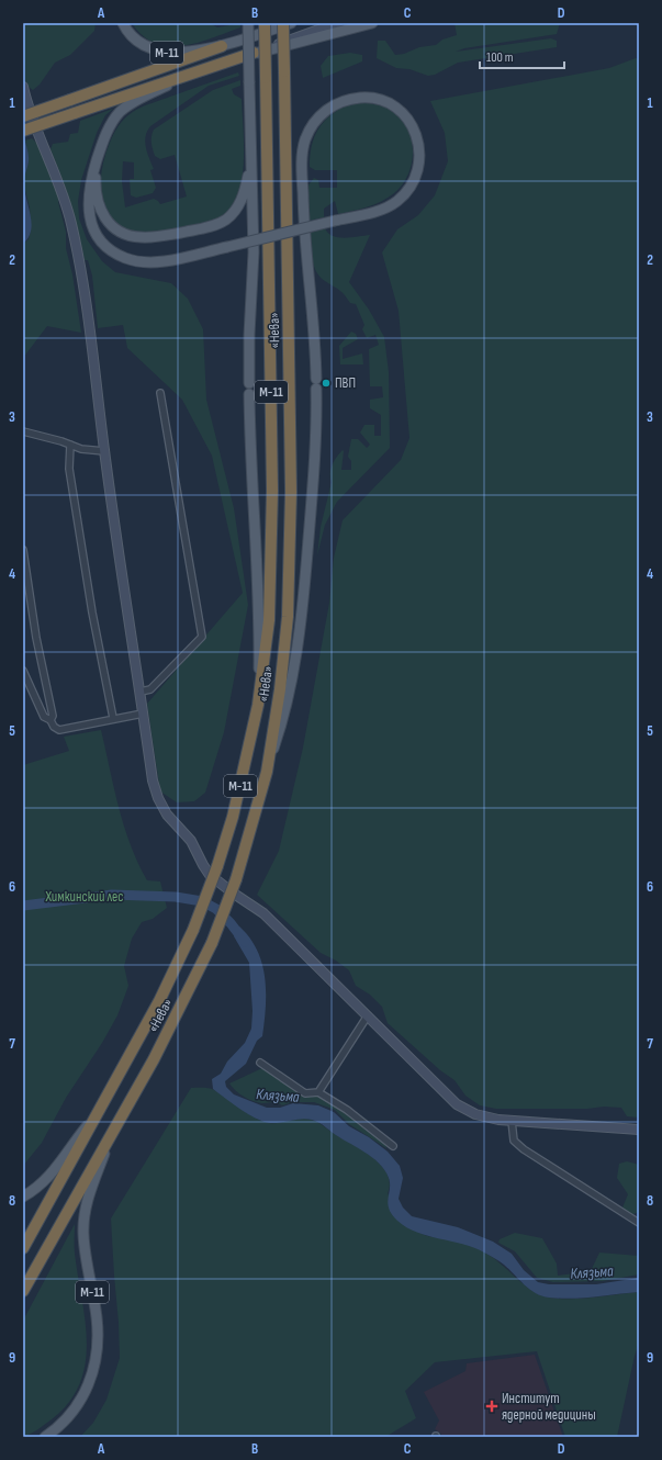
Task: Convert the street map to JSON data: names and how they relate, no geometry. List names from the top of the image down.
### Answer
{
  "streets": {
    "highway": ["М-11", "«Нева»"]
  },
  "crossings": [
    ["М-11", "«Нева»"]
  ],
  "water": ["Клязьма"],
  "parks": ["Химкинский лес"],
  "places": {
    "other": ["ПВП"],
    "health": ["Институт ядерной медицины"]
  },
  "scale_bar": "100 m",
  "grid": {
    "columns": [
      "A",
      "B",
      "C",
      "D"
    ],
    "rows": [
      "1",
      "2",
      "3",
      "4",
      "5",
      "6",
      "7",
      "8",
      "9"
    ]
  }
}
